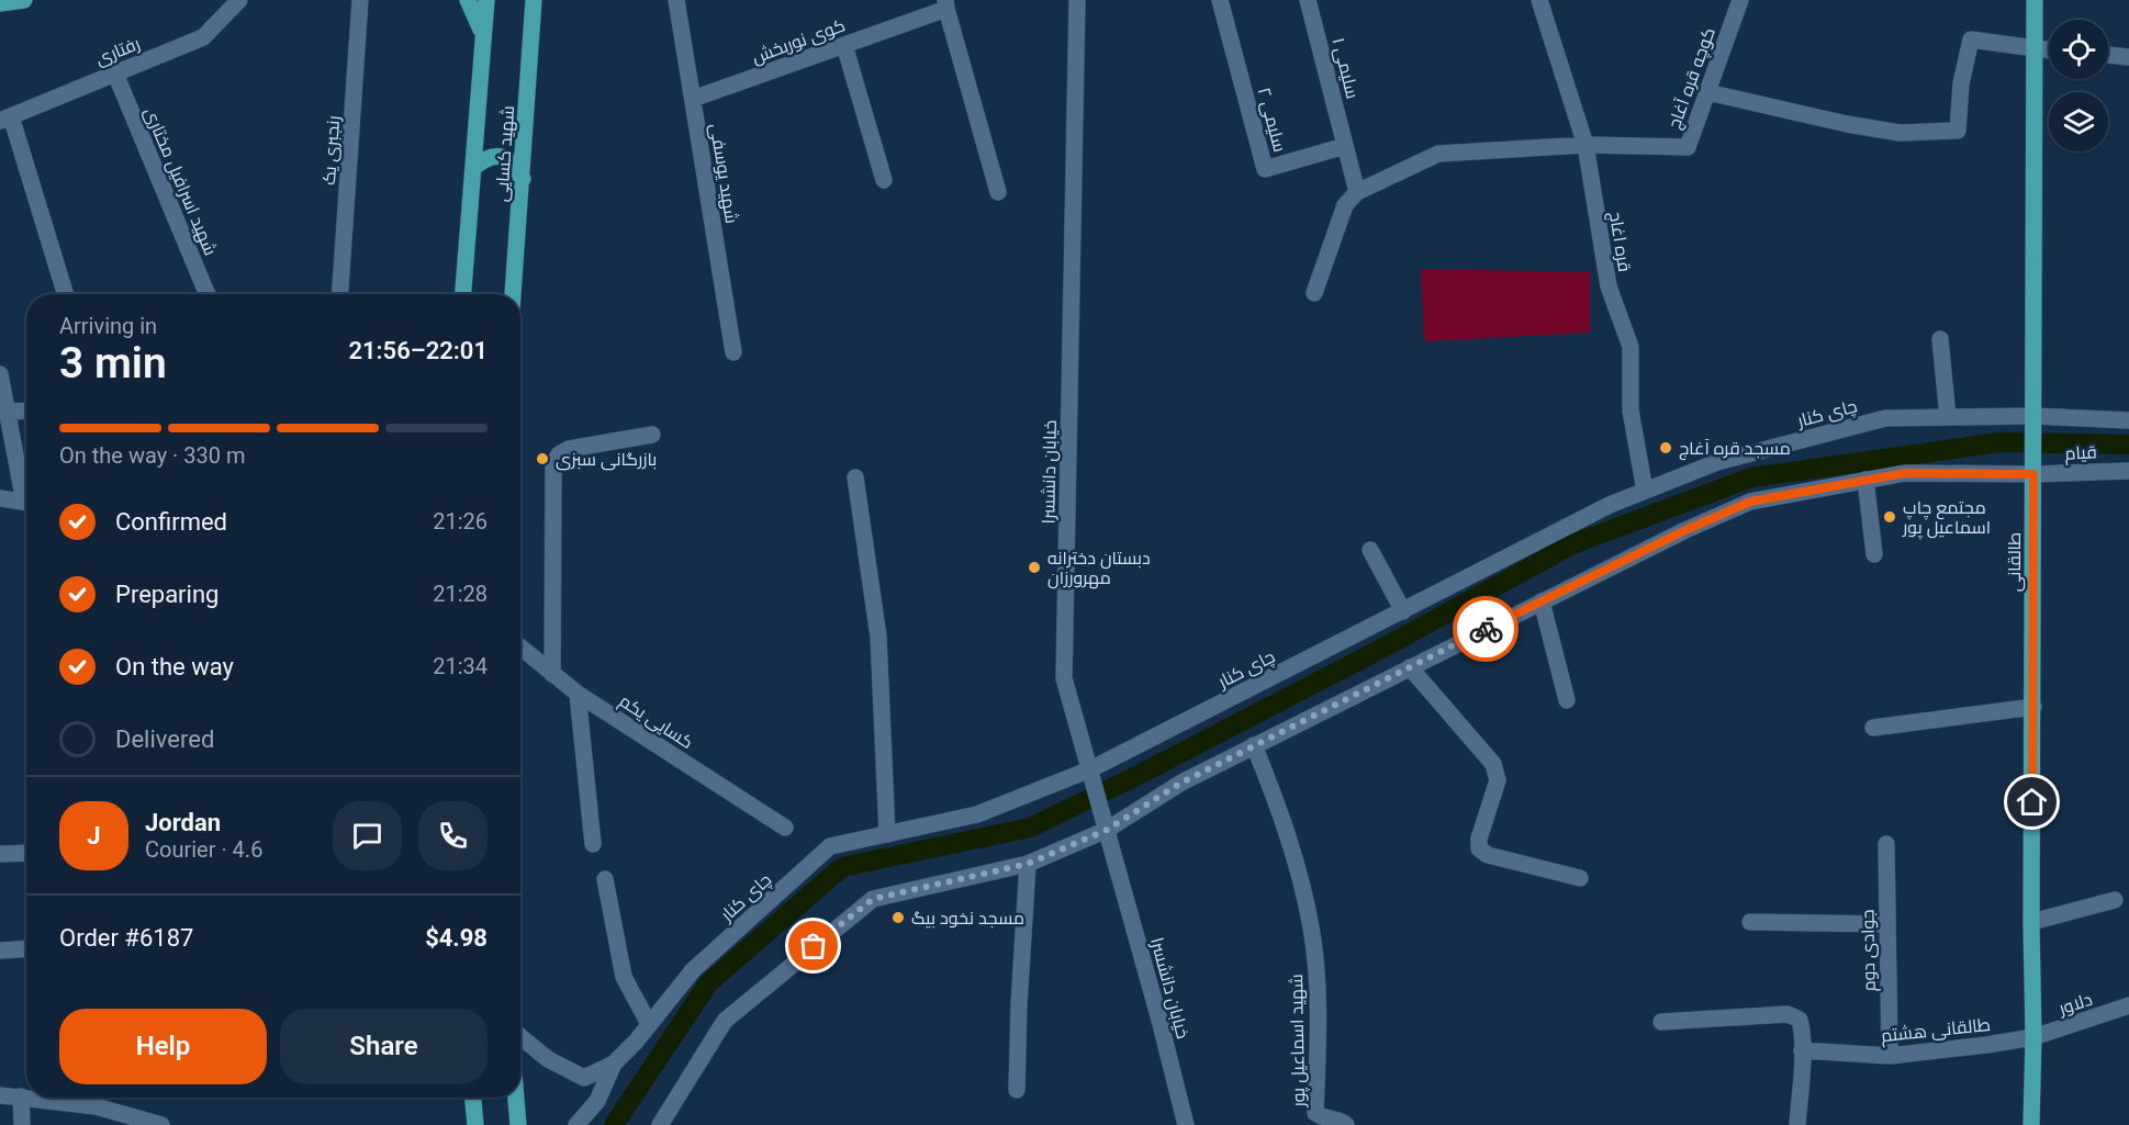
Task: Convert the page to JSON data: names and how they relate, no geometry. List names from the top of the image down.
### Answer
{
  "streets": {
    "main road": ["شهید کسایی", "طالقانی"],
    "street": [
      "کوی نوربخش",
      "رفتاری",
      "سلیمی ۱",
      "کوچه قره آغاج",
      "سلیمی ۲",
      "رنجبری یک",
      "شهید یوسفی",
      "شهید اسرافیل مختاری",
      "قره اغاج",
      "چای کنار",
      "قیام",
      "خیابان دانشسرا",
      "کسایی یکم",
      "جوادی دوم",
      "دلاور",
      "طالقانی هشتم",
      "شهید اسماعیل پور"
    ]
  },
  "crossings": [
    ["کوی نوربخش", "شهید یوسفی"],
    ["رفتاری", "شهید اسرافیل مختاری"],
    ["سلیمی ۱", "سلیمی ۲"],
    ["کوچه قره آغاج", "قره اغاج"],
    ["قره اغاج", "چای کنار"],
    ["چای کنار", "قیام"],
    ["چای کنار", "خیابان دانشسرا"],
    ["چای کنار", "طالقانی"],
    ["قیام", "طالقانی"],
    ["طالقانی", "دلاور"],
    ["طالقانی", "طالقانی هشتم"],
    ["جوادی دوم", "طالقانی هشتم"],
    ["دلاور", "طالقانی هشتم"]
  ],
  "places": [
    "مسجد قره آغاج",
    "بازرگانی سبزی",
    "مجتمع چاپ اسماعیل پور",
    "دبستان دخترانه مهرورزان",
    "مسجد نخود‌ بیگ"
  ],
  "page": {
    "heading": ["3 min", "Arriving in", "21:56–22:01"],
    "panel": [
      "Jordan",
      "Courier · 4.6",
      "Order #6187",
      "$4.98"
    ],
    "bar": "On the way · 330 m",
    "list": [
      ["Confirmed", "21:26"],
      ["Preparing", "21:28"],
      ["On the way", "21:34"],
      "Delivered"
    ],
    "round": "J",
    "buttons": ["Help", "Share"]
  }
}
